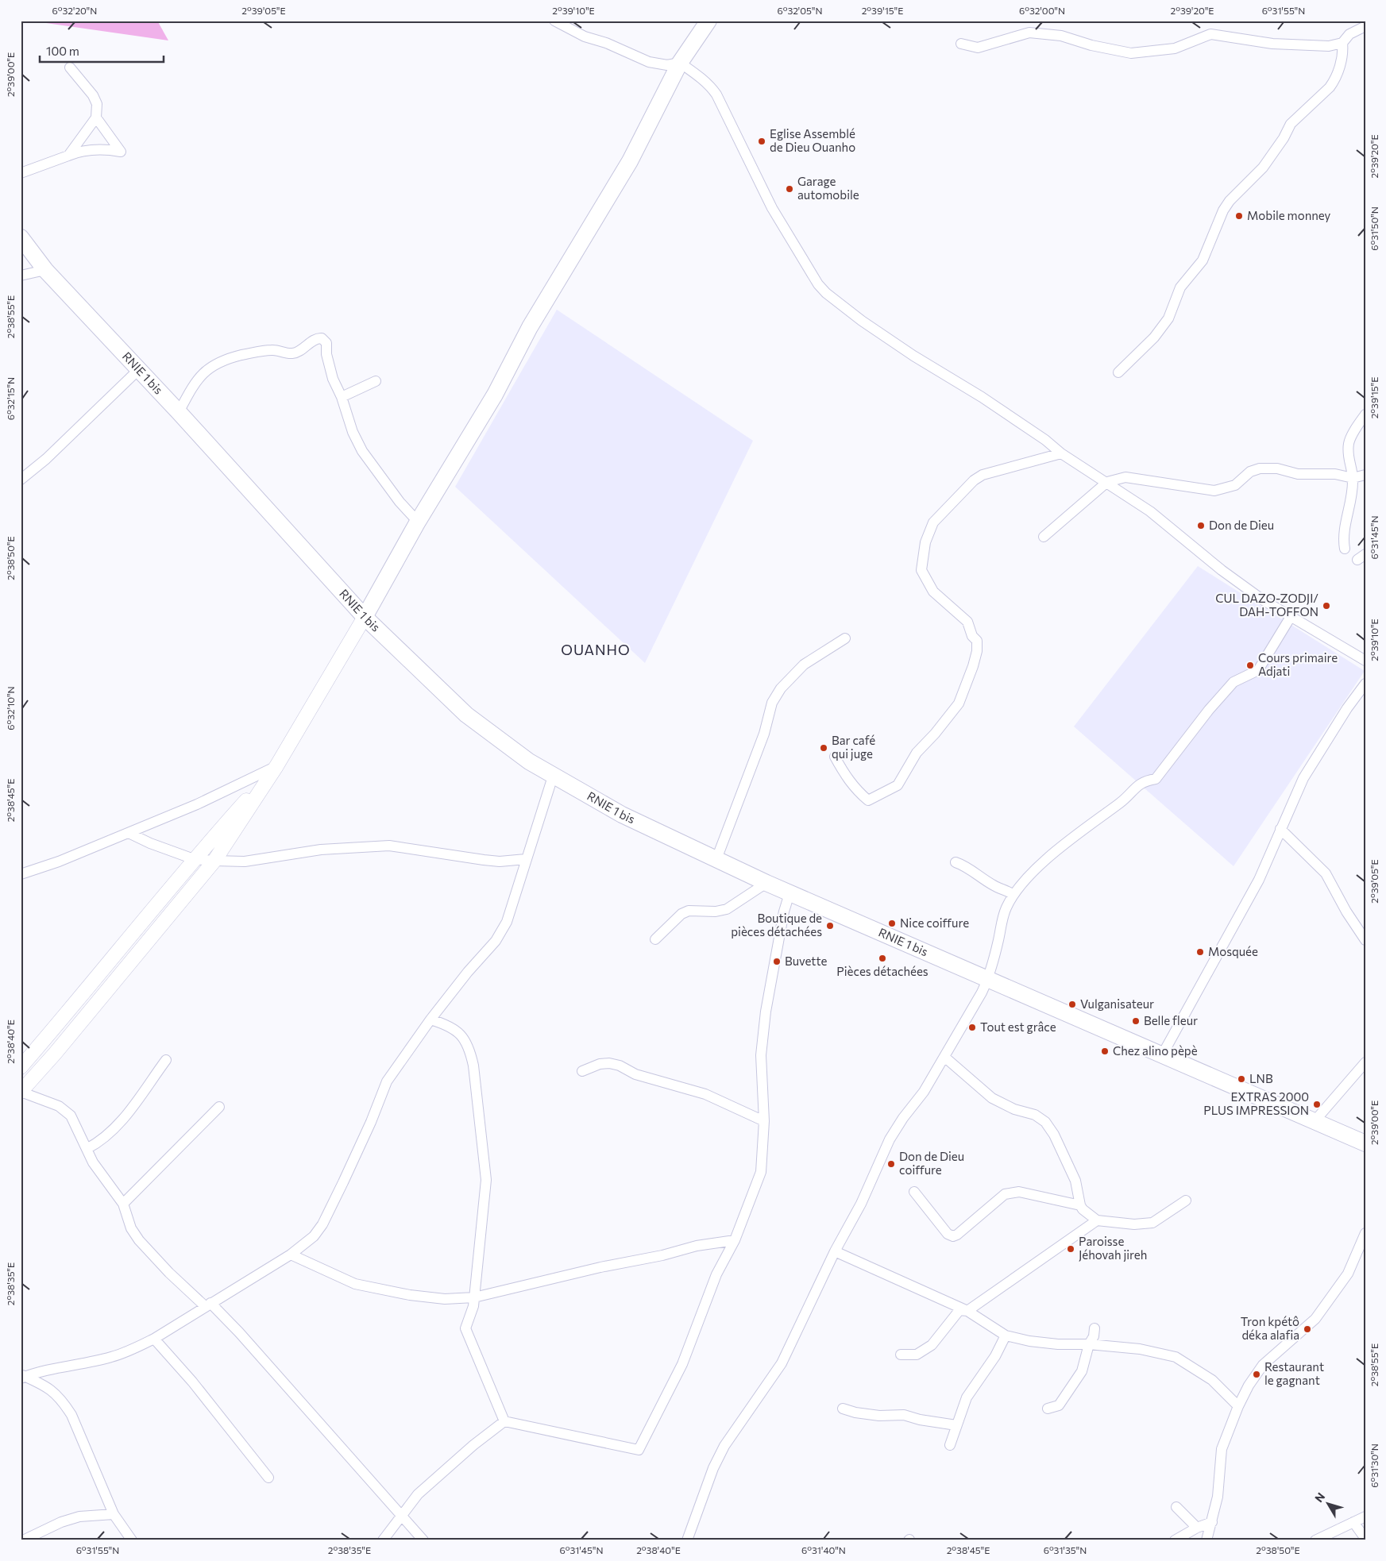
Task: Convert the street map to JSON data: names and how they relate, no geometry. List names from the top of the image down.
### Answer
{
  "streets": {
    "main road": ["RNIE 1 bis"]
  },
  "districts": ["OUANHO"],
  "places": [
    "Eglise Assemblé de Dieu Ouanho",
    "Garage automobile",
    "Mobile monney",
    "Don de Dieu",
    "CUL DAZO-ZODJI/ DAH-TOFFON",
    "Cours primaire Adjati",
    "Bar café qui juge",
    "Nice coiffure",
    "Boutique de pièces détachées",
    "Mosquée",
    "Pièces détachées",
    "Buvette",
    "Vulganisateur",
    "Belle fleur",
    "Tout est grâce",
    "Chez alino pèpè",
    "LNB",
    "EXTRAS 2000 PLUS IMPRESSION",
    "Don de Dieu coiffure",
    "Paroisse Jéhovah jireh",
    "Tron kpétô déka alafia",
    "Restaurant le gagnant"
  ],
  "scale_bar": "100 m",
  "north": "top left",
  "coordinates": [
    "6°32'20\"N",
    "2°39'05\"E",
    "2°39'10\"E",
    "6°32'05\"N",
    "2°39'15\"E",
    "6°32'00\"N",
    "2°39'20\"E",
    "6°31'55\"N",
    "2°39'00\"E",
    "6°31'50\"N",
    "2°38'55\"E",
    "6°32'15\"N",
    "6°31'45\"N",
    "2°38'50\"E",
    "6°32'10\"N",
    "2°38'45\"E",
    "2°38'40\"E",
    "2°38'35\"E",
    "6°31'30\"N",
    "6°31'40\"N",
    "6°31'35\"N"
  ]
}
